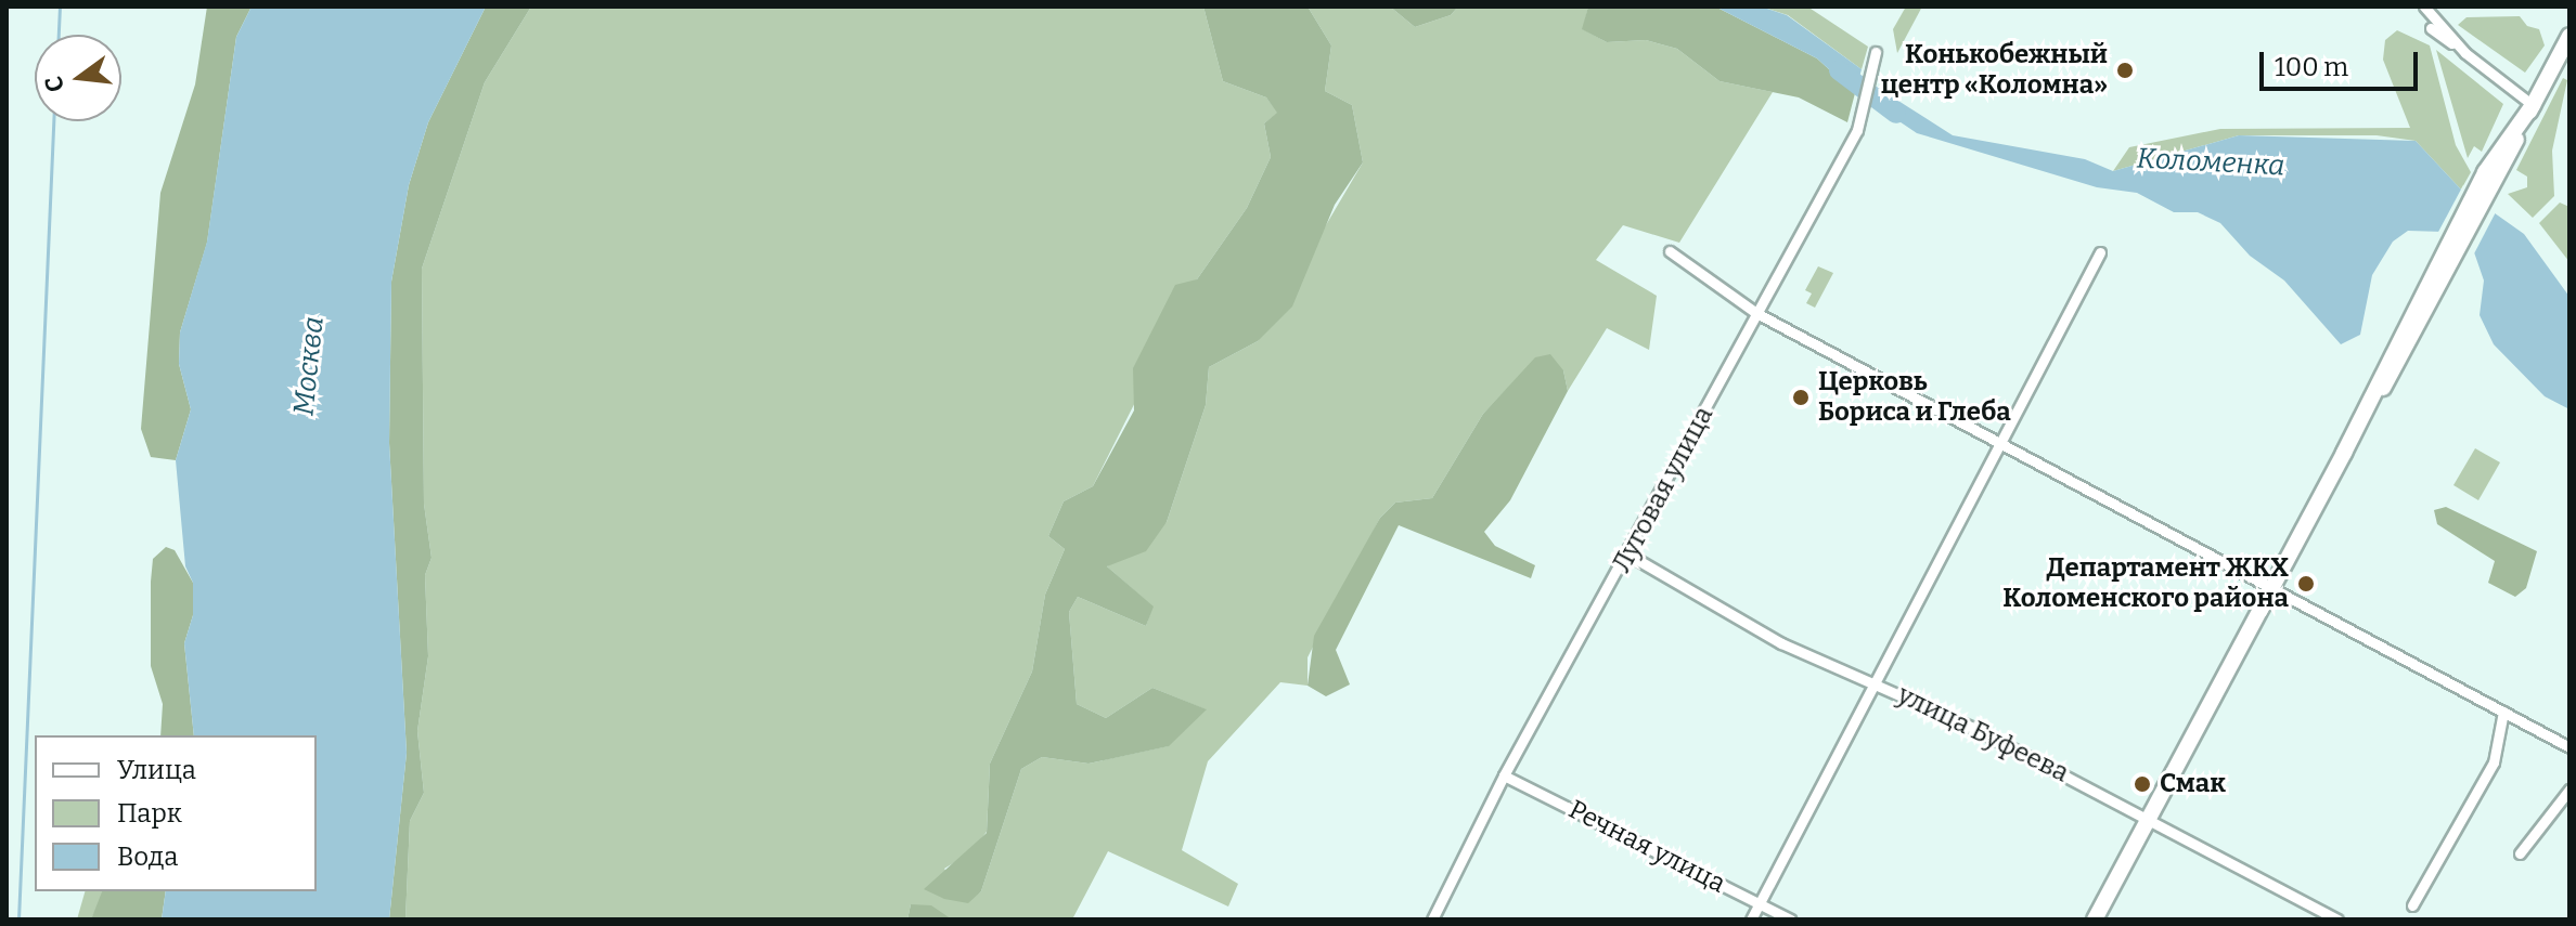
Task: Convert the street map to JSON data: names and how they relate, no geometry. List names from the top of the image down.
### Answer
{
  "streets": {
    "street": ["Луговая улица", "улица Буфеева", "Речная улица"]
  },
  "crossings": [
    ["Луговая улица", "улица Буфеева"],
    ["Луговая улица", "Речная улица"]
  ],
  "water": ["Коломенка", "Москва"],
  "places": [
    "Конькобежный центр «Коломна»",
    "Церковь Бориса и Глеба",
    "Департамент ЖКХ Коломенского района",
    "Смак"
  ],
  "legend": ["Улица", "Парк", "Вода"],
  "scale_bar": "100 m",
  "north": "left"
}
